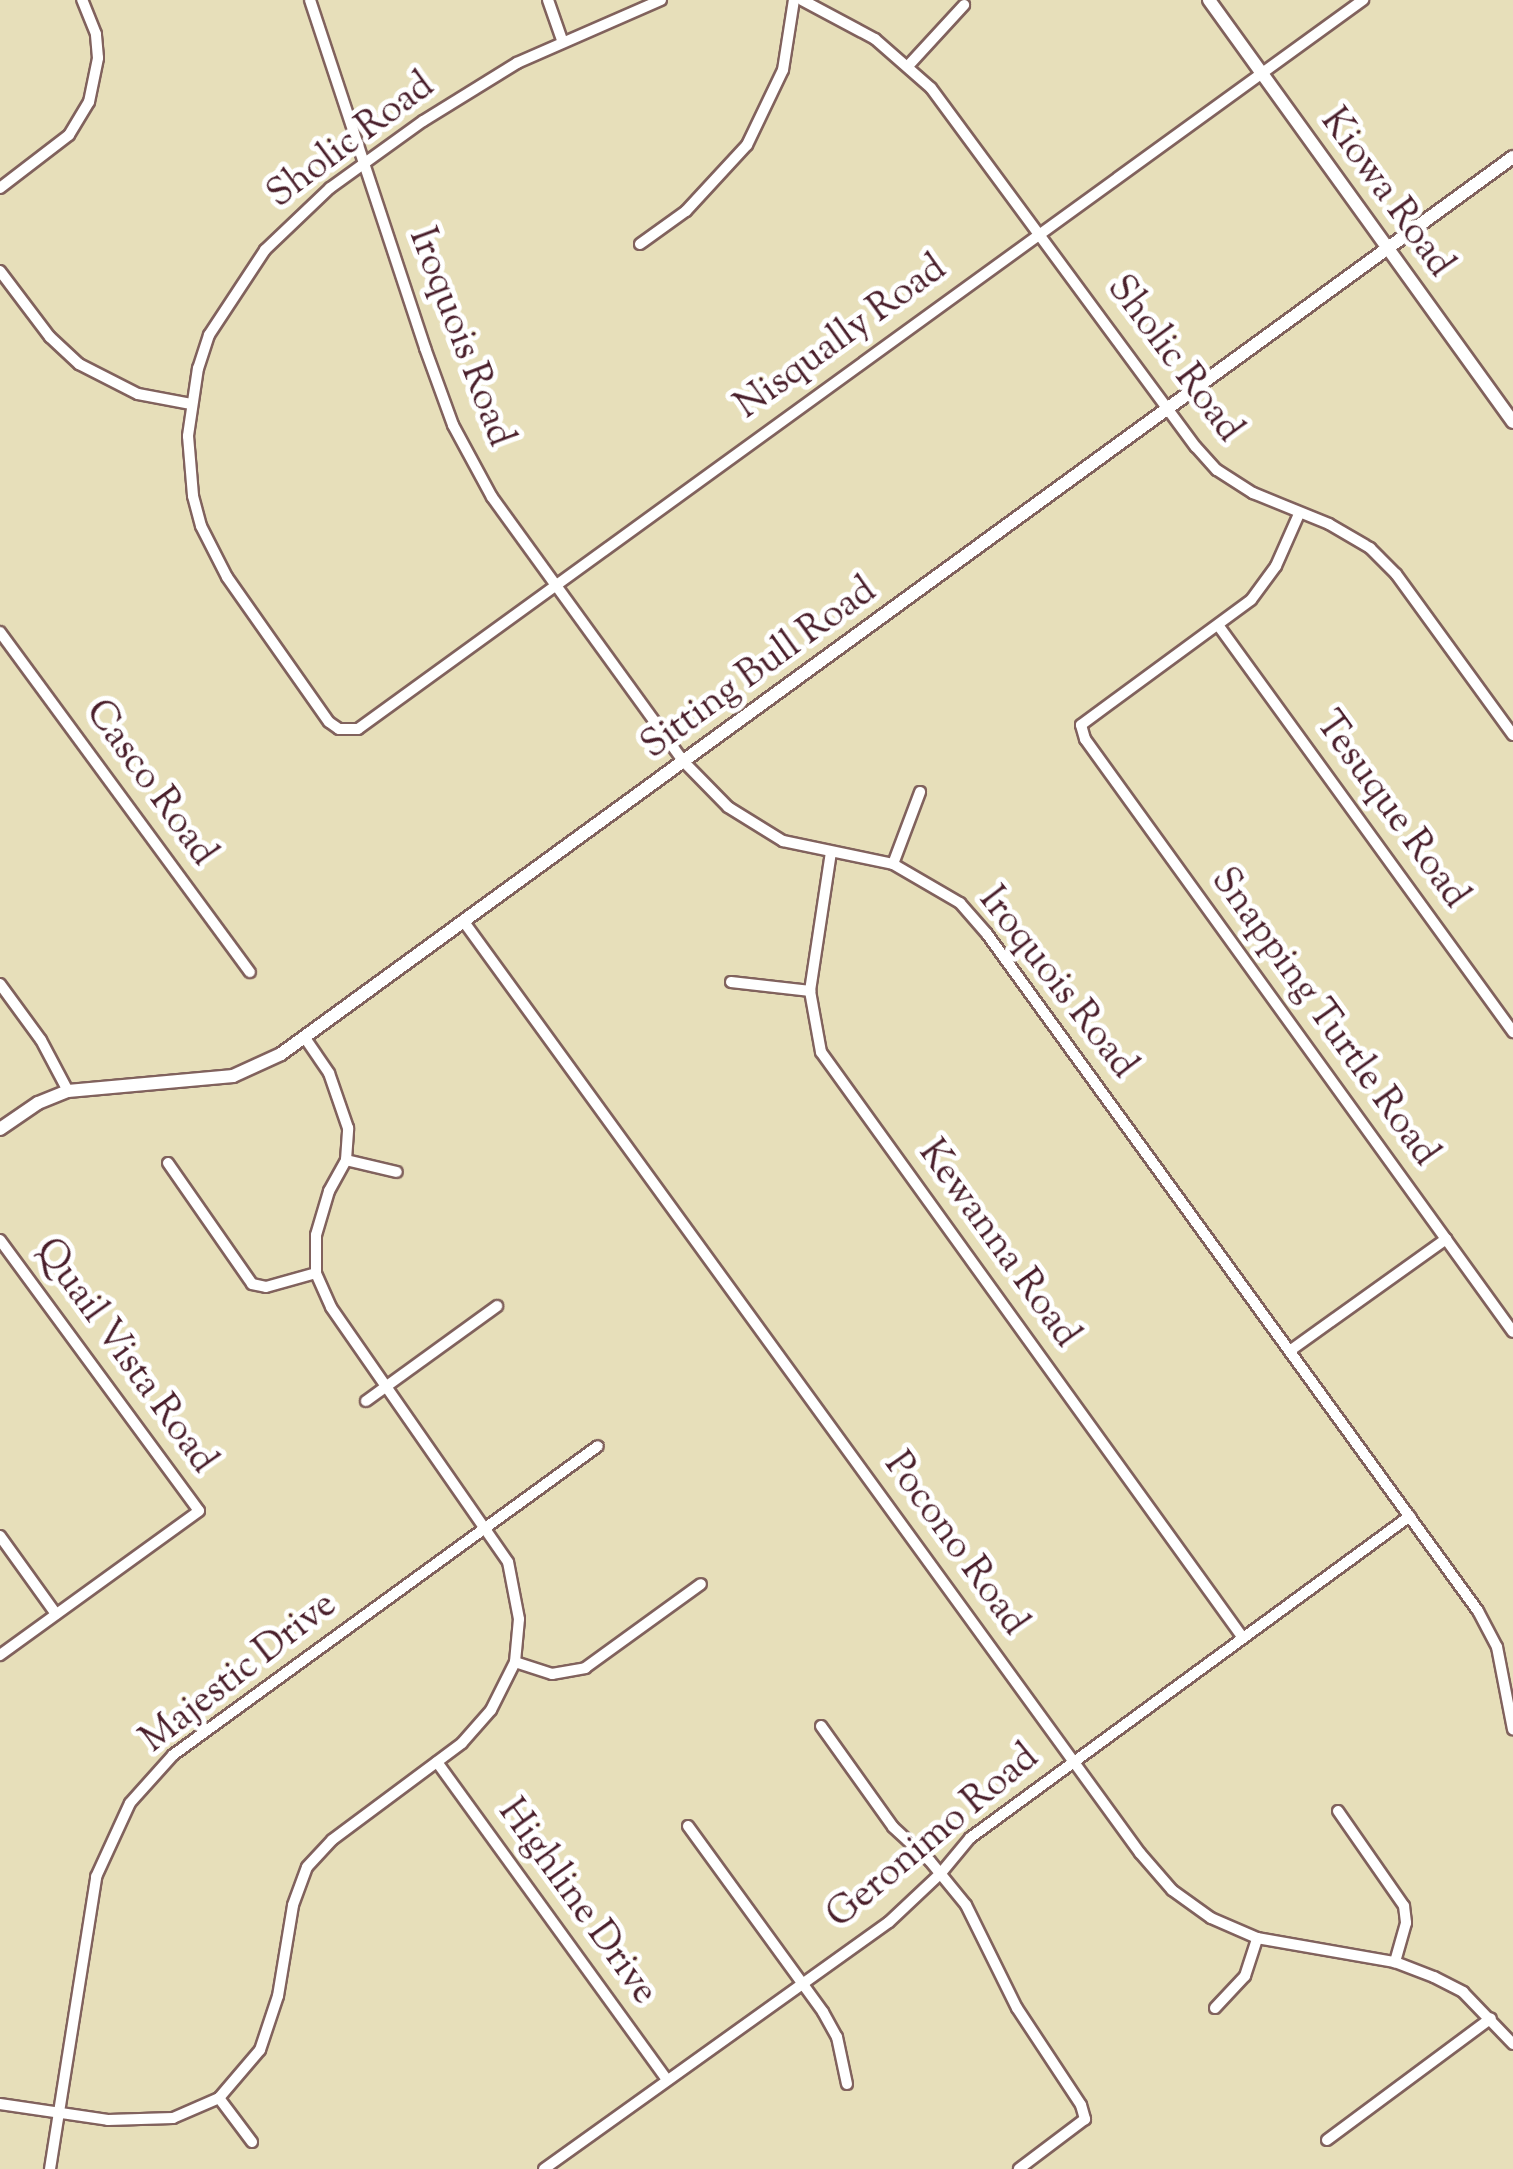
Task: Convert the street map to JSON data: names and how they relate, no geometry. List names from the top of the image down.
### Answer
{
  "streets": {
    "street": [
      "Sholic Road",
      "Kiowa Road",
      "Iroquois Road",
      "Nisqually Road",
      "Sitting Bull Road",
      "Casco Road",
      "Tesuque Road",
      "Snapping Turtle Road",
      "Kewanna Road",
      "Quail Vista Road",
      "Pocono Road",
      "Majestic Drive",
      "Geronimo Road",
      "Highline Drive"
    ]
  },
  "crossings": [
    ["Sholic Road", "Iroquois Road"],
    ["Sholic Road", "Nisqually Road"],
    ["Sholic Road", "Sitting Bull Road"],
    ["Kiowa Road", "Nisqually Road"],
    ["Kiowa Road", "Sitting Bull Road"],
    ["Iroquois Road", "Nisqually Road"],
    ["Iroquois Road", "Sitting Bull Road"],
    ["Iroquois Road", "Kewanna Road"],
    ["Iroquois Road", "Geronimo Road"],
    ["Sitting Bull Road", "Pocono Road"],
    ["Tesuque Road", "Snapping Turtle Road"],
    ["Kewanna Road", "Geronimo Road"],
    ["Pocono Road", "Geronimo Road"],
    ["Geronimo Road", "Highline Drive"]
  ]
}
